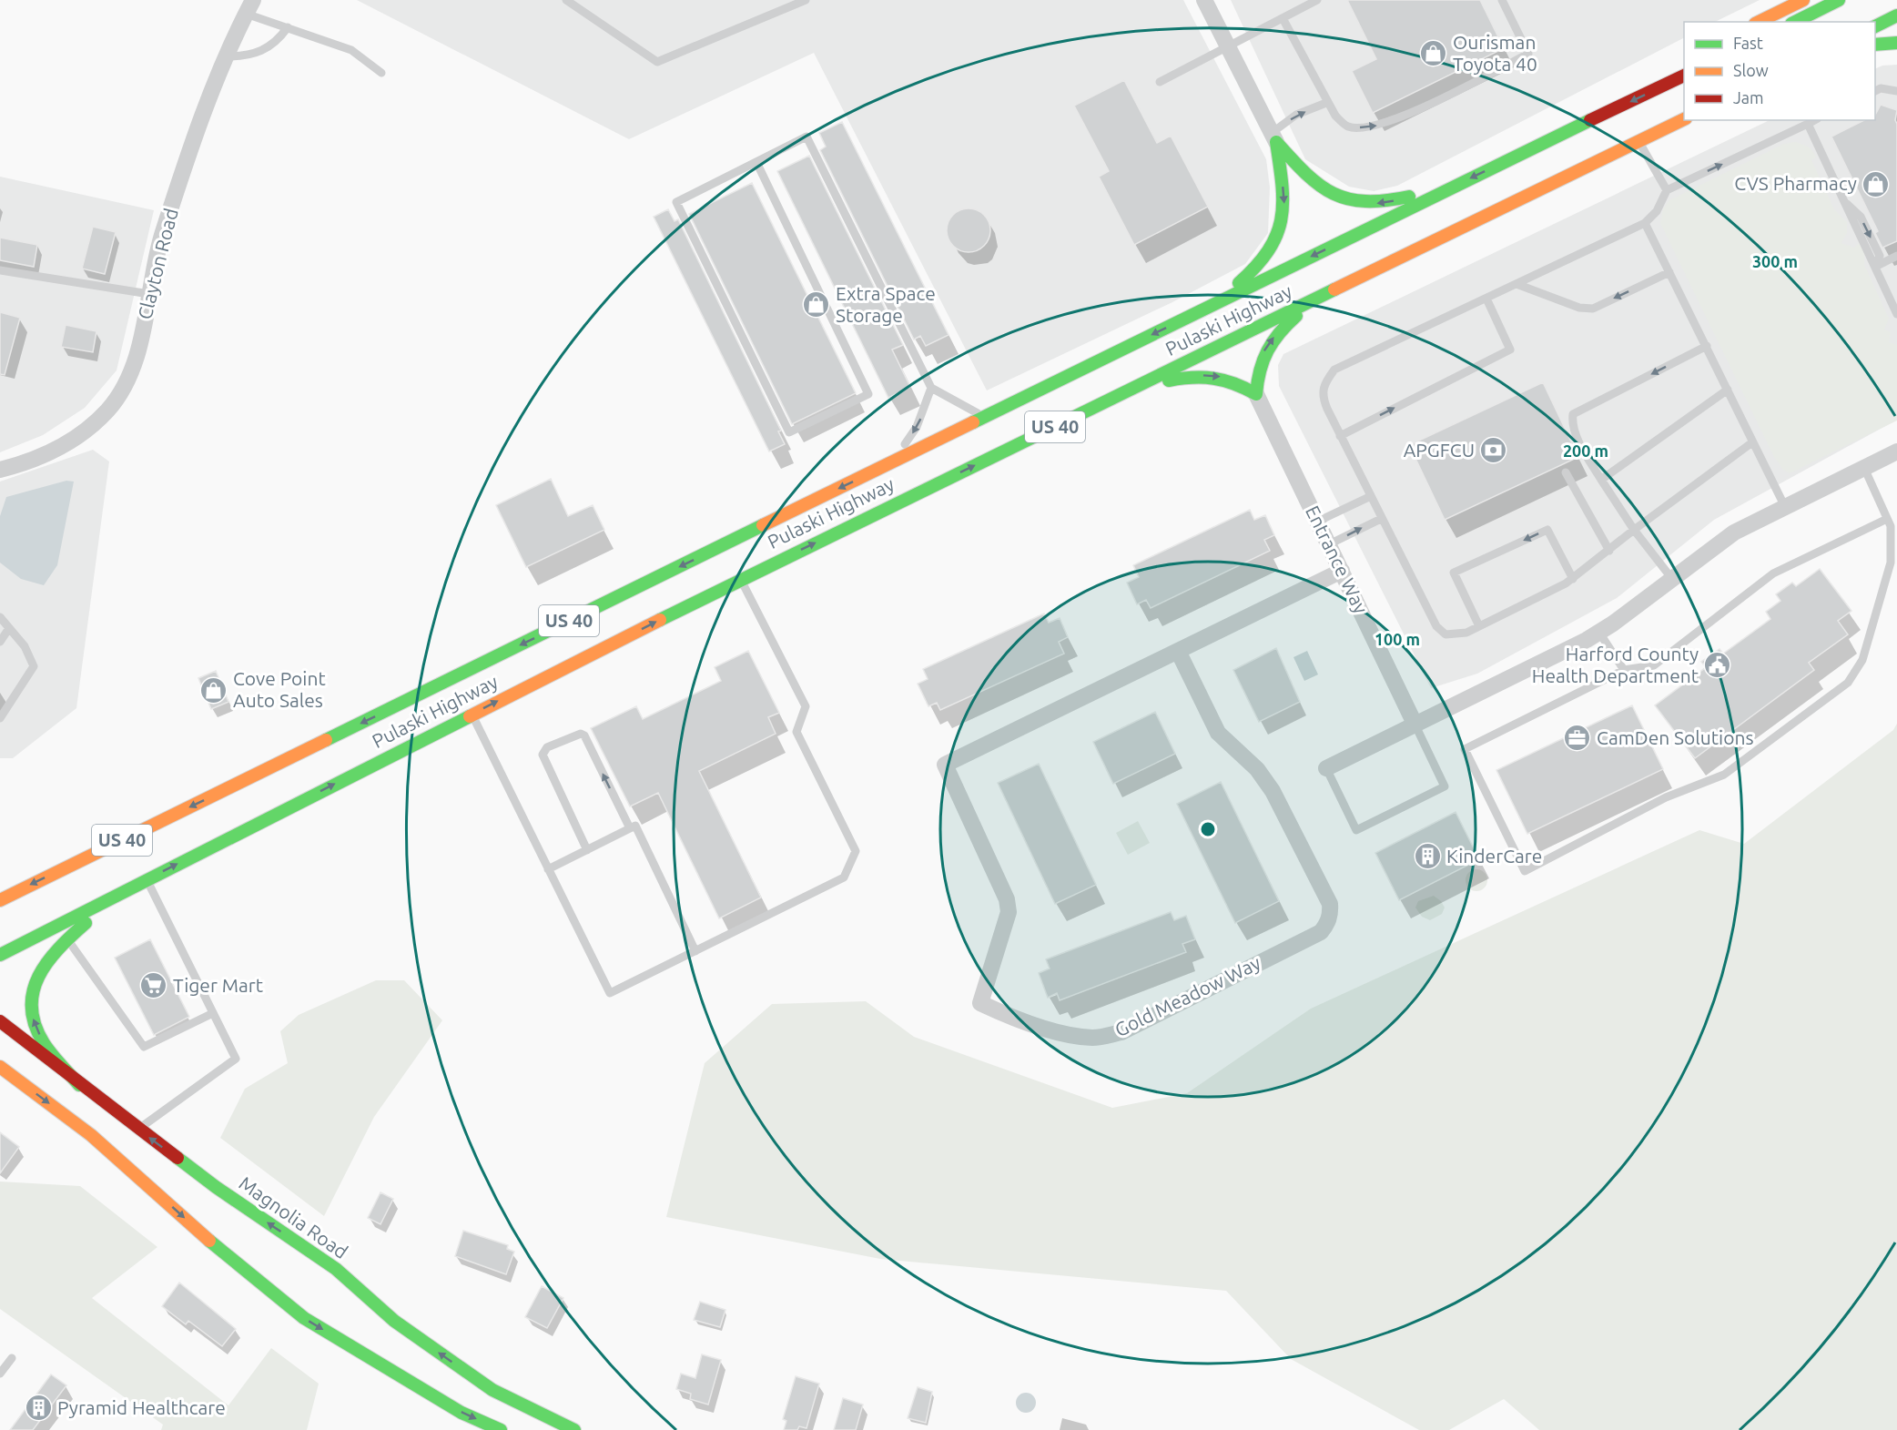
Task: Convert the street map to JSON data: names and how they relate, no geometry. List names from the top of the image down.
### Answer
{
  "streets": {
    "main road": ["Pulaski Highway", "US 40", "Magnolia Road"],
    "street": ["Clayton Road", "Entrance Way", "Gold Meadow Way"]
  },
  "crossings": [
    ["Entrance Way", "Gold Meadow Way"]
  ],
  "places": {
    "shop": [
      "Ourisman Toyota 40",
      "CVS Pharmacy",
      "Extra Space Storage",
      "Cove Point Auto Sales"
    ],
    "bank": ["APGFCU"],
    "public building": ["Harford County Health Department"],
    "office": ["CamDen Solutions"],
    "building": ["KinderCare", "Pyramid Healthcare"],
    "supermarket": ["Tiger Mart"]
  },
  "legend": ["Fast", "Slow", "Jam"],
  "rings": ["300 m", "200 m", "100 m"]
}
